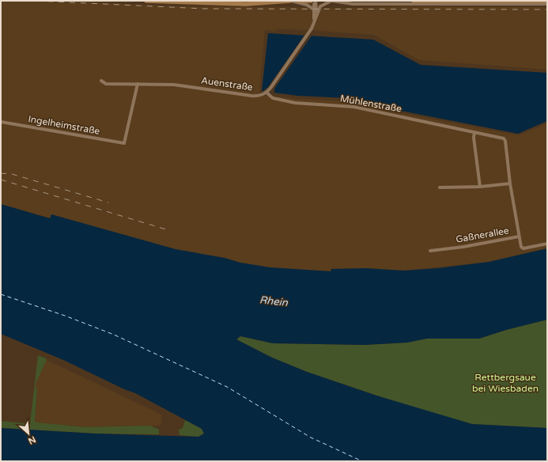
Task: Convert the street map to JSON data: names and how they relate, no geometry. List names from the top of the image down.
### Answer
{
  "streets": {
    "street": [
      "Auenstraße",
      "Mühlenstraße",
      "Ingelheimstraße",
      "Gaßnerallee"
    ]
  },
  "crossings": [
    ["Auenstraße", "Mühlenstraße"],
    ["Auenstraße", "Ingelheimstraße"],
    ["Mühlenstraße", "Gaßnerallee"]
  ],
  "water": ["Rhein"],
  "parks": ["Rettbergsaue bei Wiesbaden"],
  "north": "bottom right"
}
